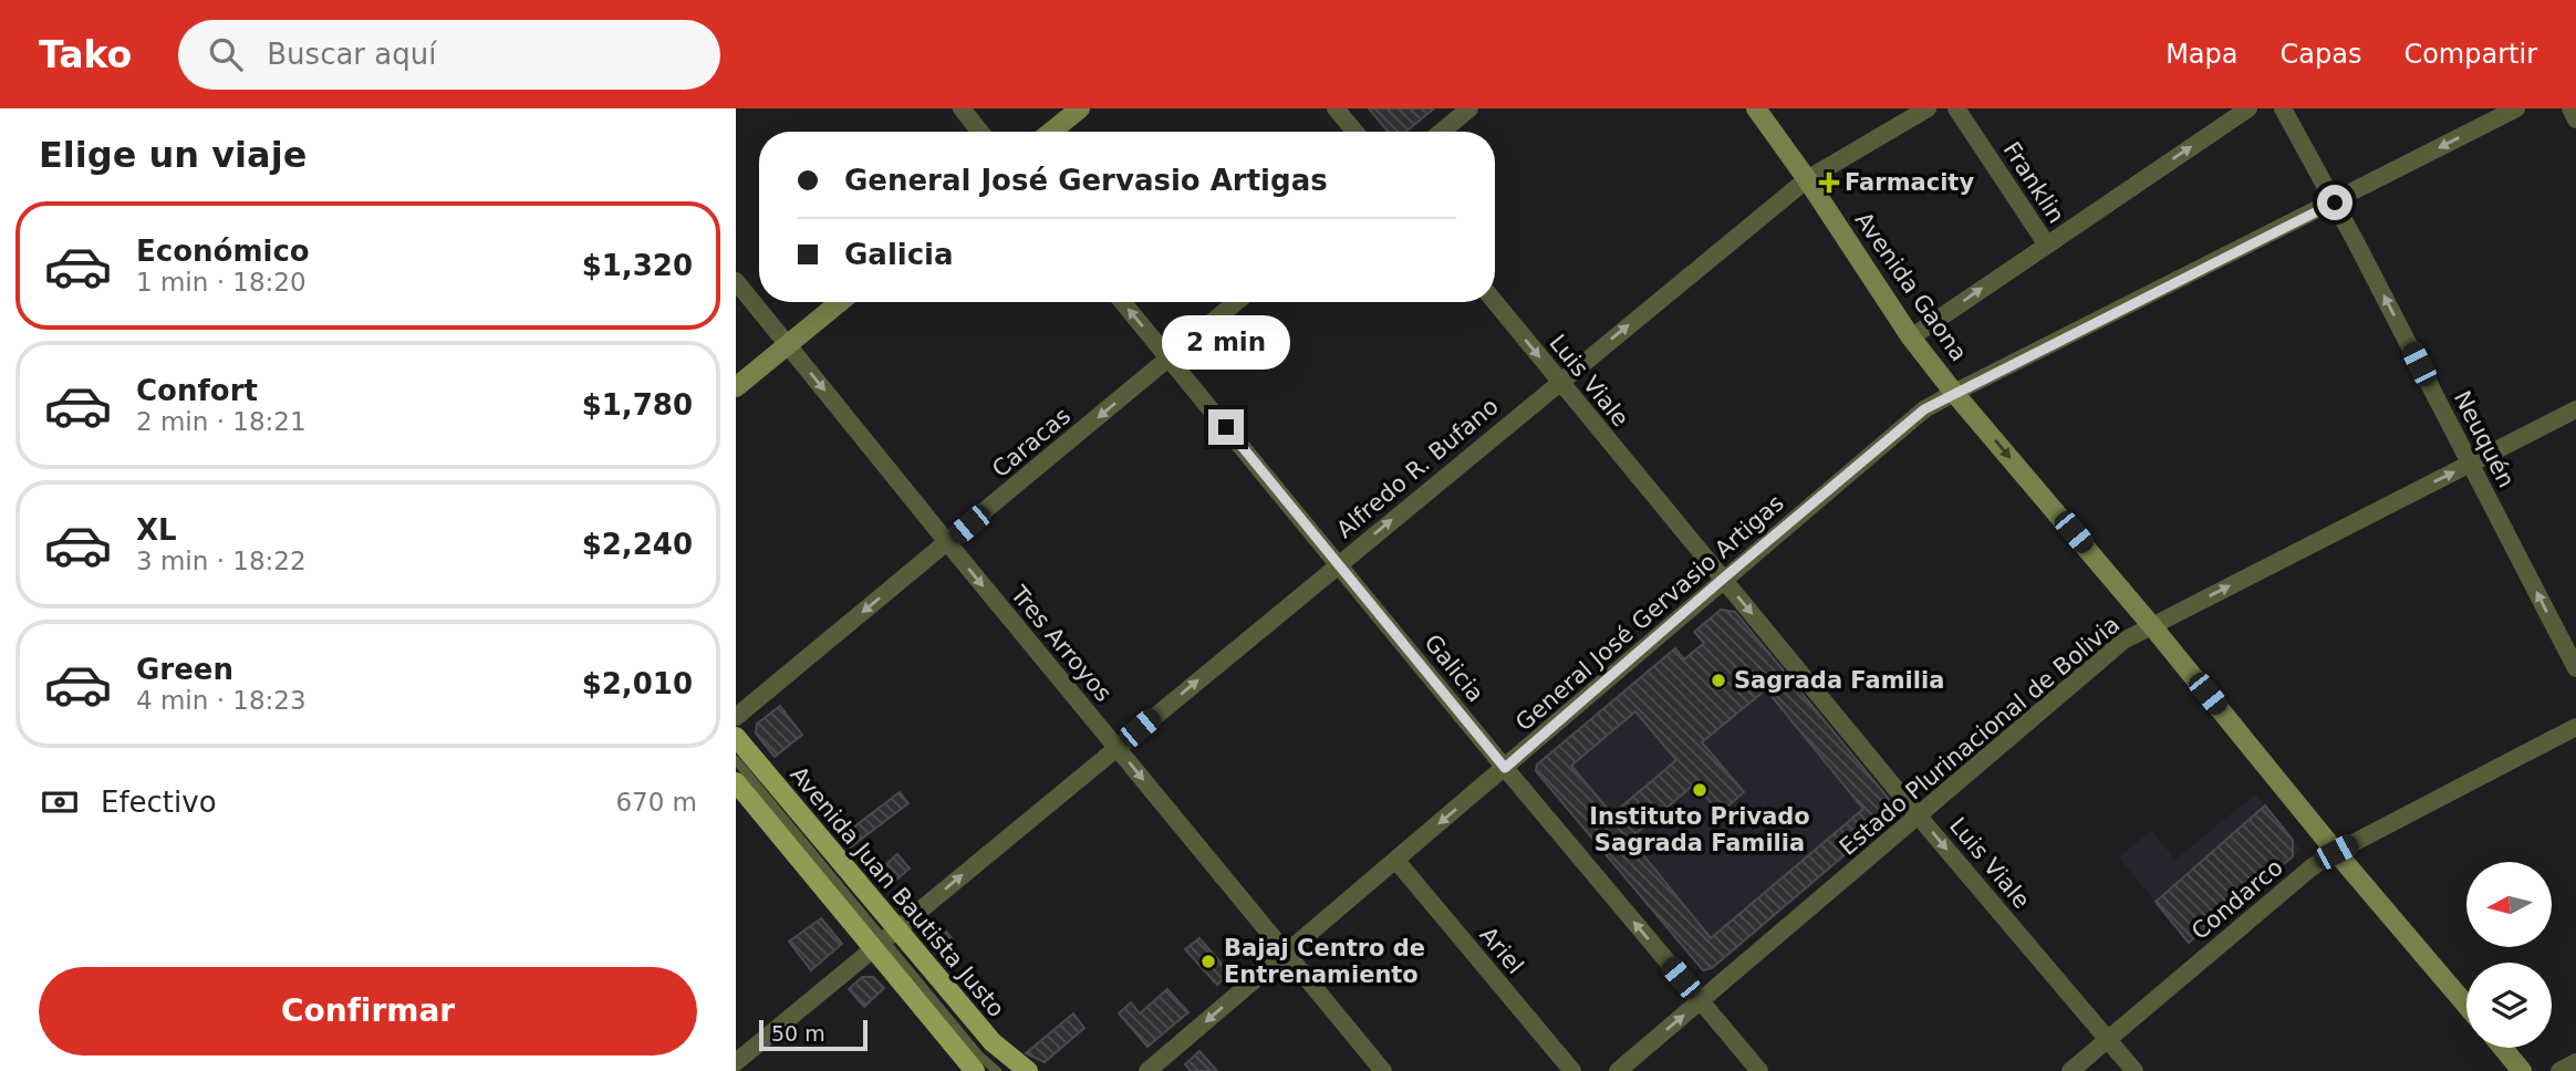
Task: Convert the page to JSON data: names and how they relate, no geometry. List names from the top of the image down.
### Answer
{
  "streets": {
    "main road": ["Avenida Gaona", "Avenida Juan Bautista Justo"],
    "street": [
      "Franklin",
      "Luis Viale",
      "Neuquén",
      "Caracas",
      "Alfredo R. Bufano",
      "General José Gervasio Artigas",
      "Tres Arroyos",
      "Galicia",
      "Estado Plurinacional de Bolivia",
      "Condarco",
      "Ariel"
    ]
  },
  "crossings": [
    ["Avenida Gaona", "Alfredo R. Bufano"],
    ["Avenida Gaona", "General José Gervasio Artigas"],
    ["Avenida Gaona", "Estado Plurinacional de Bolivia"],
    ["Avenida Gaona", "Condarco"],
    ["Luis Viale", "Alfredo R. Bufano"],
    ["Luis Viale", "General José Gervasio Artigas"],
    ["Luis Viale", "Estado Plurinacional de Bolivia"],
    ["Luis Viale", "Condarco"],
    ["Neuquén", "General José Gervasio Artigas"],
    ["Neuquén", "Estado Plurinacional de Bolivia"],
    ["Caracas", "Tres Arroyos"],
    ["Caracas", "Galicia"],
    ["Alfredo R. Bufano", "Tres Arroyos"],
    ["Alfredo R. Bufano", "Galicia"],
    ["Alfredo R. Bufano", "Avenida Juan Bautista Justo"],
    ["General José Gervasio Artigas", "Tres Arroyos"],
    ["General José Gervasio Artigas", "Galicia"],
    ["General José Gervasio Artigas", "Ariel"],
    ["Galicia", "Estado Plurinacional de Bolivia"]
  ],
  "one_way": [
    "Luis Viale",
    "Neuquén",
    "Caracas",
    "Alfredo R. Bufano",
    "Tres Arroyos",
    "Galicia",
    "Estado Plurinacional de Bolivia"
  ],
  "places": {
    "health": ["Farmacity"],
    "other": ["Sagrada Familia", "Instituto Privado Sagrada Familia", "Bajaj Centro de Entrenamiento"]
  },
  "scale_bar": "50 m",
  "north": "left",
  "page": {
    "header": "Tako",
    "search": "Buscar aquí",
    "nav": ["Mapa", "Capas", "Compartir"],
    "heading": "Elige un viaje",
    "banner": ["General José Gervasio Artigas", "Galicia"],
    "list": [
      {
        "name": "Económico",
        "note": "1 min · 18:20",
        "value": "$1,320"
      },
      {
        "name": "Confort",
        "note": "2 min · 18:21",
        "value": "$1,780"
      },
      {
        "name": "XL",
        "note": "3 min · 18:22",
        "value": "$2,240"
      },
      {
        "name": "Green",
        "note": "4 min · 18:23",
        "value": "$2,010"
      }
    ],
    "bubble": "2 min",
    "pay": ["Efectivo", "670 m"],
    "buttons": "Confirmar",
    "scale": "50 m"
  }
}
